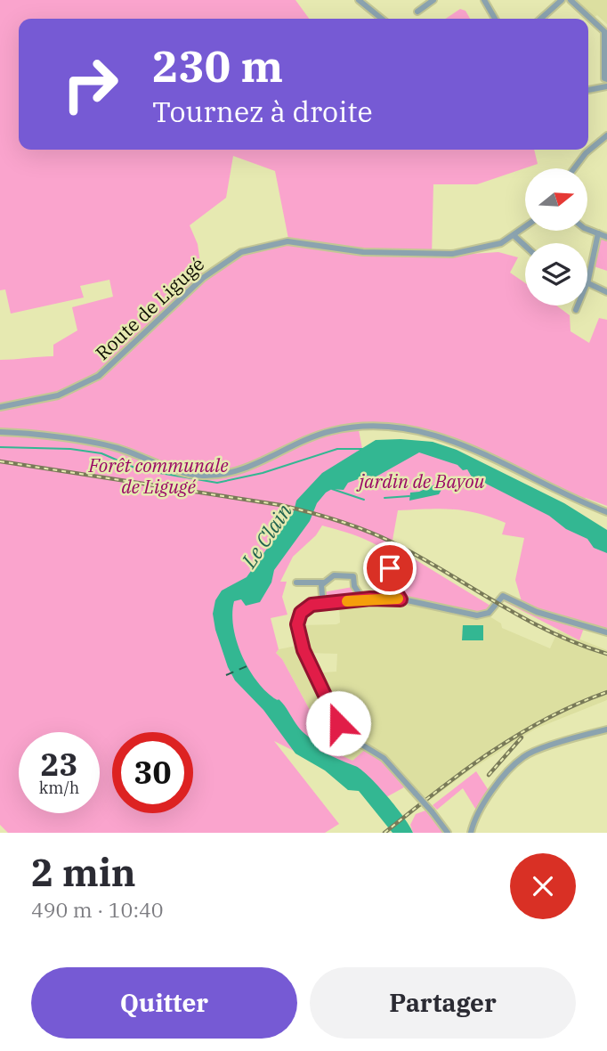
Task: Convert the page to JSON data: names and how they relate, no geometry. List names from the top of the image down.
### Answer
{
  "streets": {
    "street": ["Route de Ligugé"]
  },
  "water": ["Le Clain"],
  "parks": ["Forêt communale de Ligugé", "jardin de Bayou"],
  "north": "right",
  "page": {
    "turn": ["230 m", "Tournez à droite"],
    "speed": "23 km/h",
    "limit": "30",
    "heading": ["2 min", "490 m · 10:40"],
    "buttons": ["Quitter", "Partager"]
  }
}
